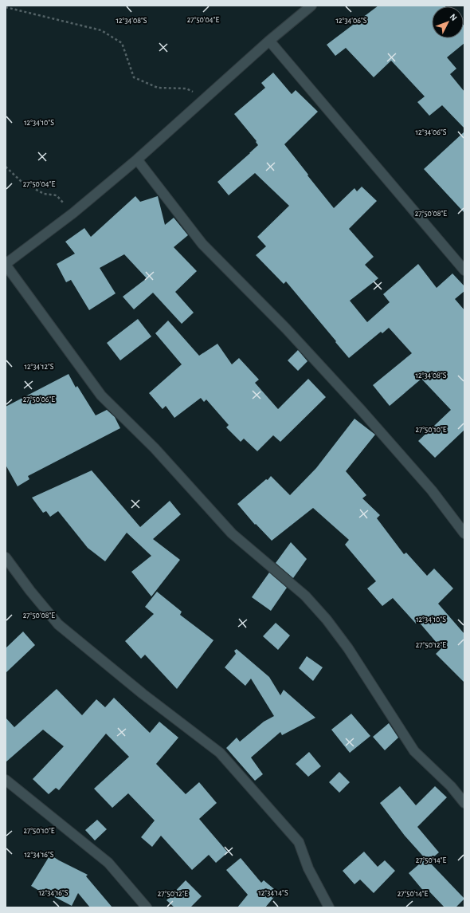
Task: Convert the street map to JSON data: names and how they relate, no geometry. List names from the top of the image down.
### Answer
{
  "north": "top right",
  "coordinates": [
    "27°50'04\"E",
    "12°34'08\"S",
    "12°34'06\"S",
    "12°34'10\"S",
    "27°50'08\"E",
    "12°34'12\"S",
    "27°50'06\"E",
    "27°50'10\"E",
    "27°50'12\"E",
    "12°34'16\"S",
    "27°50'14\"E",
    "12°34'14\"S"
  ]
}
